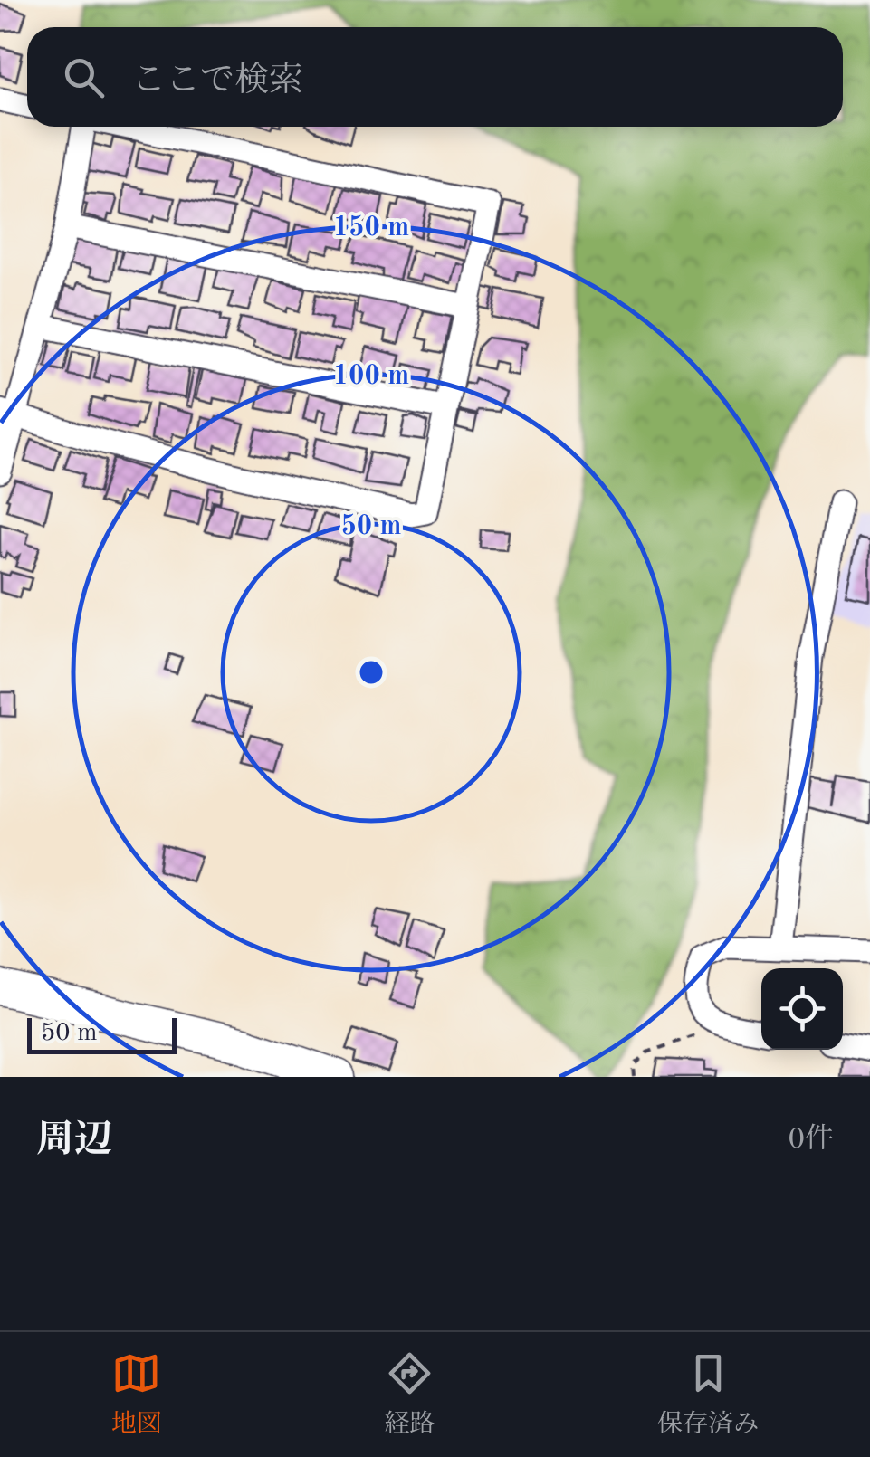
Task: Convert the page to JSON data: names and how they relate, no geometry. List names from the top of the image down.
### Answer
{
  "scale_bar": "50 m",
  "page": {
    "search": "ここで検索",
    "scale": "50 m",
    "heading": ["周辺", "0件"],
    "nav": ["地図", "経路", "保存済み"]
  },
  "rings": ["150 m", "100 m", "50 m"]
}
